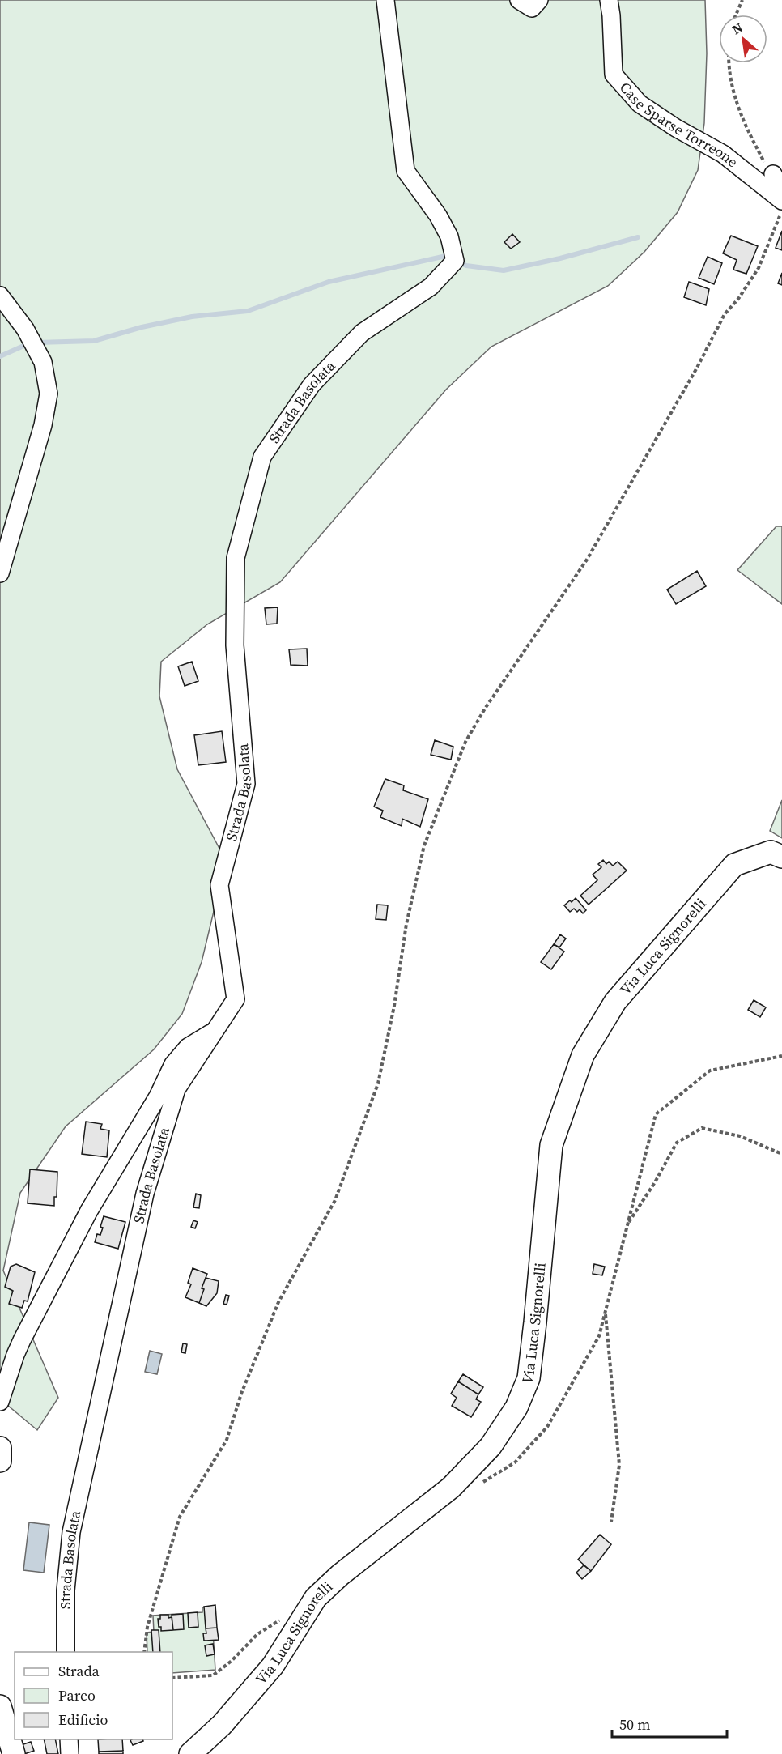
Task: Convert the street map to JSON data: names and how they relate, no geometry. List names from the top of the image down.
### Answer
{
  "streets": {
    "main road": ["Via Luca Signorelli"],
    "street": ["Case Sparse Torreone", "Strada Basolata"]
  },
  "legend": ["Strada", "Parco", "Edificio"],
  "scale_bar": "50 m",
  "north": "top left"
}
